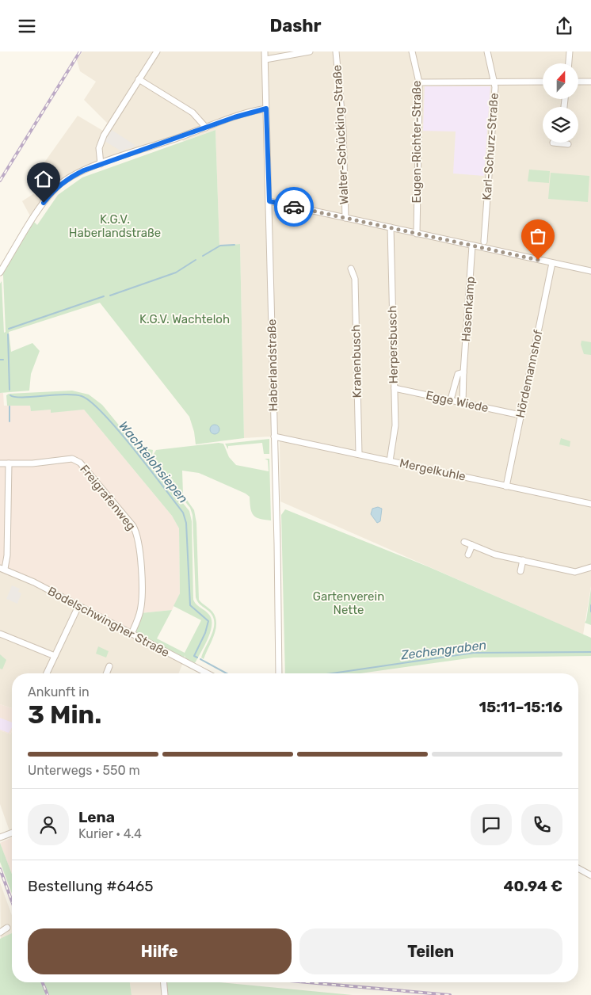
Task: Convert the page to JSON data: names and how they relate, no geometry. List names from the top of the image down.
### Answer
{
  "streets": {
    "street": [
      "Walter-Schücking-Straße",
      "Eugen-Richter-Straße",
      "Karl-Schurz-Straße",
      "Hasenkamp",
      "Herpersbusch",
      "Kranenbusch",
      "Haberlandstraße",
      "Hördemannshof",
      "Egge Wiede",
      "Mergelkuhle",
      "Freigrafenweg",
      "Bodelschwingher Straße"
    ]
  },
  "crossings": [
    ["Hasenkamp", "Egge Wiede"],
    ["Herpersbusch", "Egge Wiede"],
    ["Herpersbusch", "Mergelkuhle"],
    ["Kranenbusch", "Mergelkuhle"],
    ["Haberlandstraße", "Mergelkuhle"],
    ["Hördemannshof", "Egge Wiede"],
    ["Hördemannshof", "Mergelkuhle"],
    ["Freigrafenweg", "Bodelschwingher Straße"]
  ],
  "water": ["Wachtelohsiepen", "Zechengraben"],
  "parks": ["K.G.V. Haberlandstraße", "K.G.V. Wachteloh", "Gartenverein Nette"],
  "north": "top",
  "page": {
    "header": "Dashr",
    "heading": ["3 Min.", "Ankunft in", "15:11–15:16"],
    "panel": [
      "Lena",
      "Kurier · 4.4",
      "Bestellung #6465",
      "40.94 €"
    ],
    "bar": "Unterwegs · 550 m",
    "buttons": ["Hilfe", "Teilen"]
  }
}
